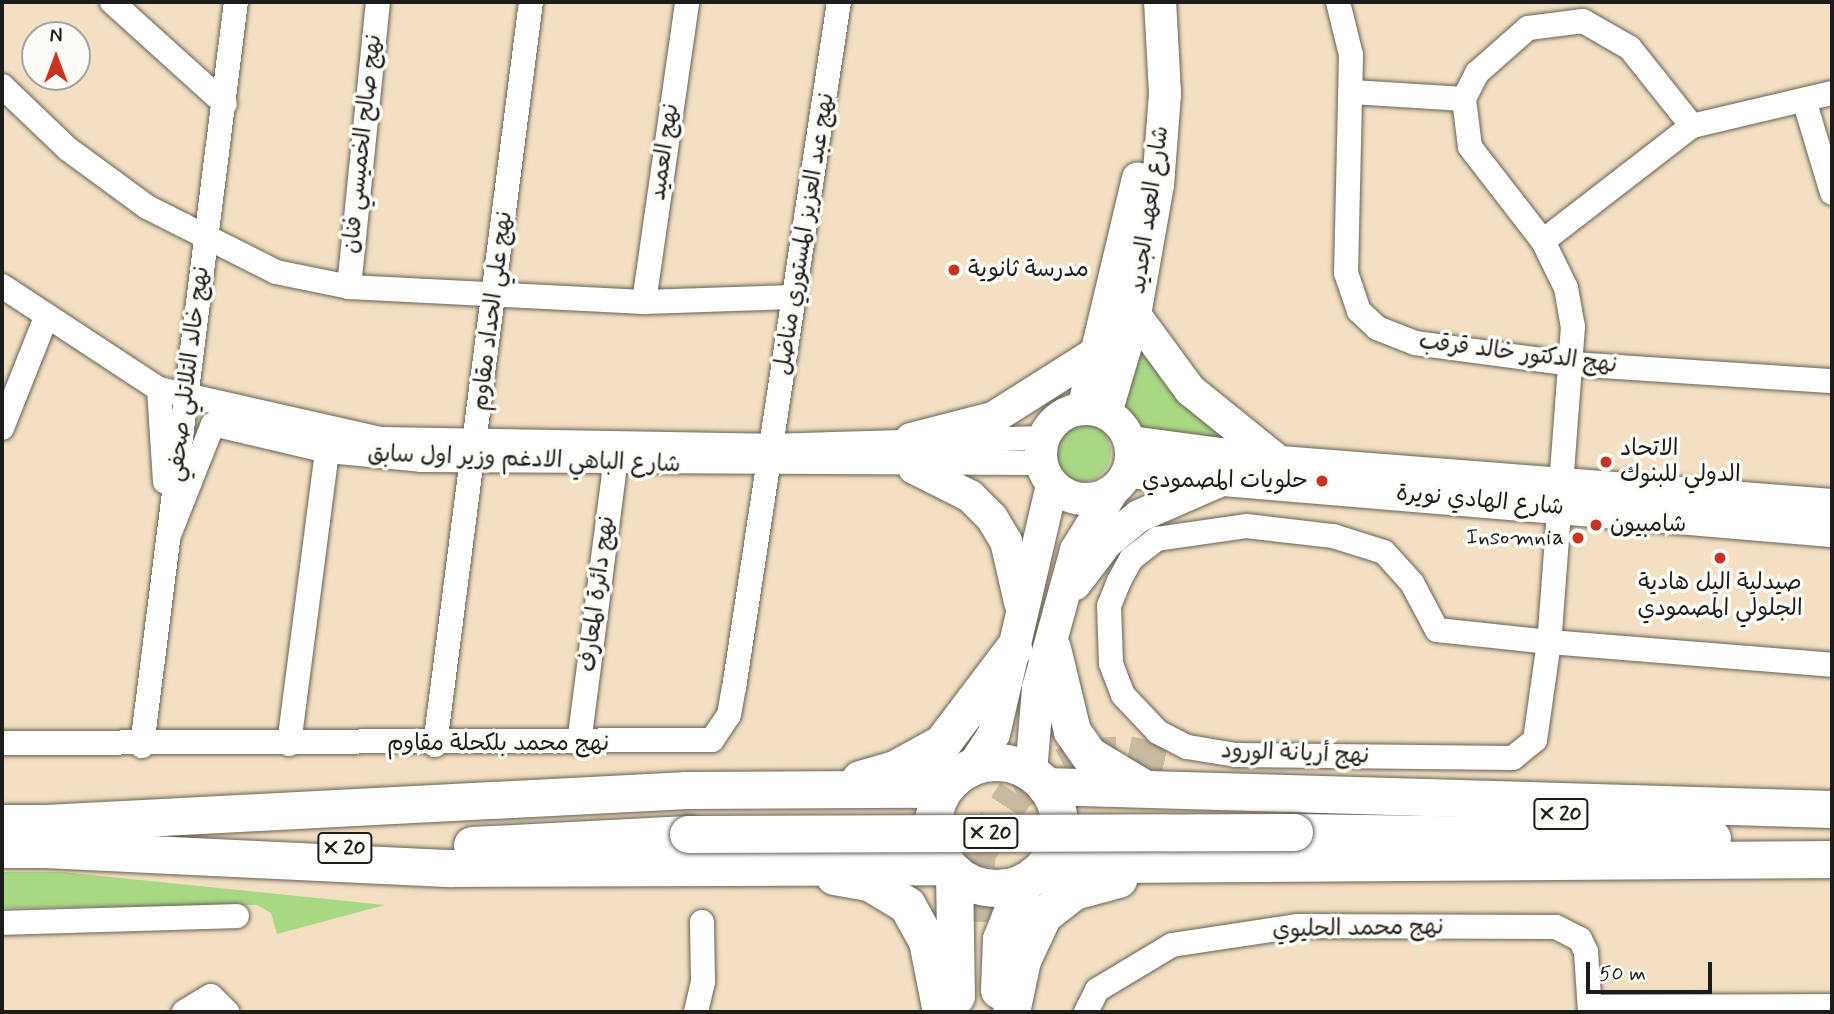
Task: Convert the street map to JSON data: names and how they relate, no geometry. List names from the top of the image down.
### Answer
{
  "streets": {
    "highway": ["X 20"],
    "main road": ["شارع العهد الجديد", "شارع الهادي نويرة"],
    "street": [
      "نهج صالح الخميسي فنان",
      "نهج العميد",
      "نهج عبد العزيز المستوري مناضل",
      "نهج علي الحداد مقاوم",
      "نهج الدكتور خالد قرقب",
      "نهج خالد التلاتلي صحفي",
      "شارع الباهي الادغم وزير اول سابق",
      "نهج دائرة المعارف",
      "نهج محمد بلكحلة مقاوم",
      "نهج أريانة الورود",
      "نهج محمد الحليوي"
    ]
  },
  "crossings": [
    ["نهج عبد العزيز المستوري مناضل", "شارع الباهي الادغم وزير اول سابق"],
    ["نهج عبد العزيز المستوري مناضل", "نهج محمد بلكحلة مقاوم"],
    ["نهج علي الحداد مقاوم", "شارع الباهي الادغم وزير اول سابق"],
    ["نهج علي الحداد مقاوم", "نهج محمد بلكحلة مقاوم"],
    ["نهج الدكتور خالد قرقب", "نهج أريانة الورود"],
    ["نهج خالد التلاتلي صحفي", "شارع الباهي الادغم وزير اول سابق"],
    ["نهج خالد التلاتلي صحفي", "نهج محمد بلكحلة مقاوم"],
    ["شارع الباهي الادغم وزير اول سابق", "نهج دائرة المعارف"],
    ["شارع الباهي الادغم وزير اول سابق", "نهج محمد بلكحلة مقاوم"],
    ["شارع الهادي نويرة", "نهج أريانة الورود"],
    ["نهج دائرة المعارف", "نهج محمد بلكحلة مقاوم"]
  ],
  "places": [
    "مدرسة ثانوية",
    "الاتحاد الدولي للبنوك",
    "حلويات المصمودي",
    "شامبيون",
    "Insomnia",
    "صيدلية اليل هادية الجلولي المصمودي"
  ],
  "scale_bar": "50 m",
  "north": "top"
}
